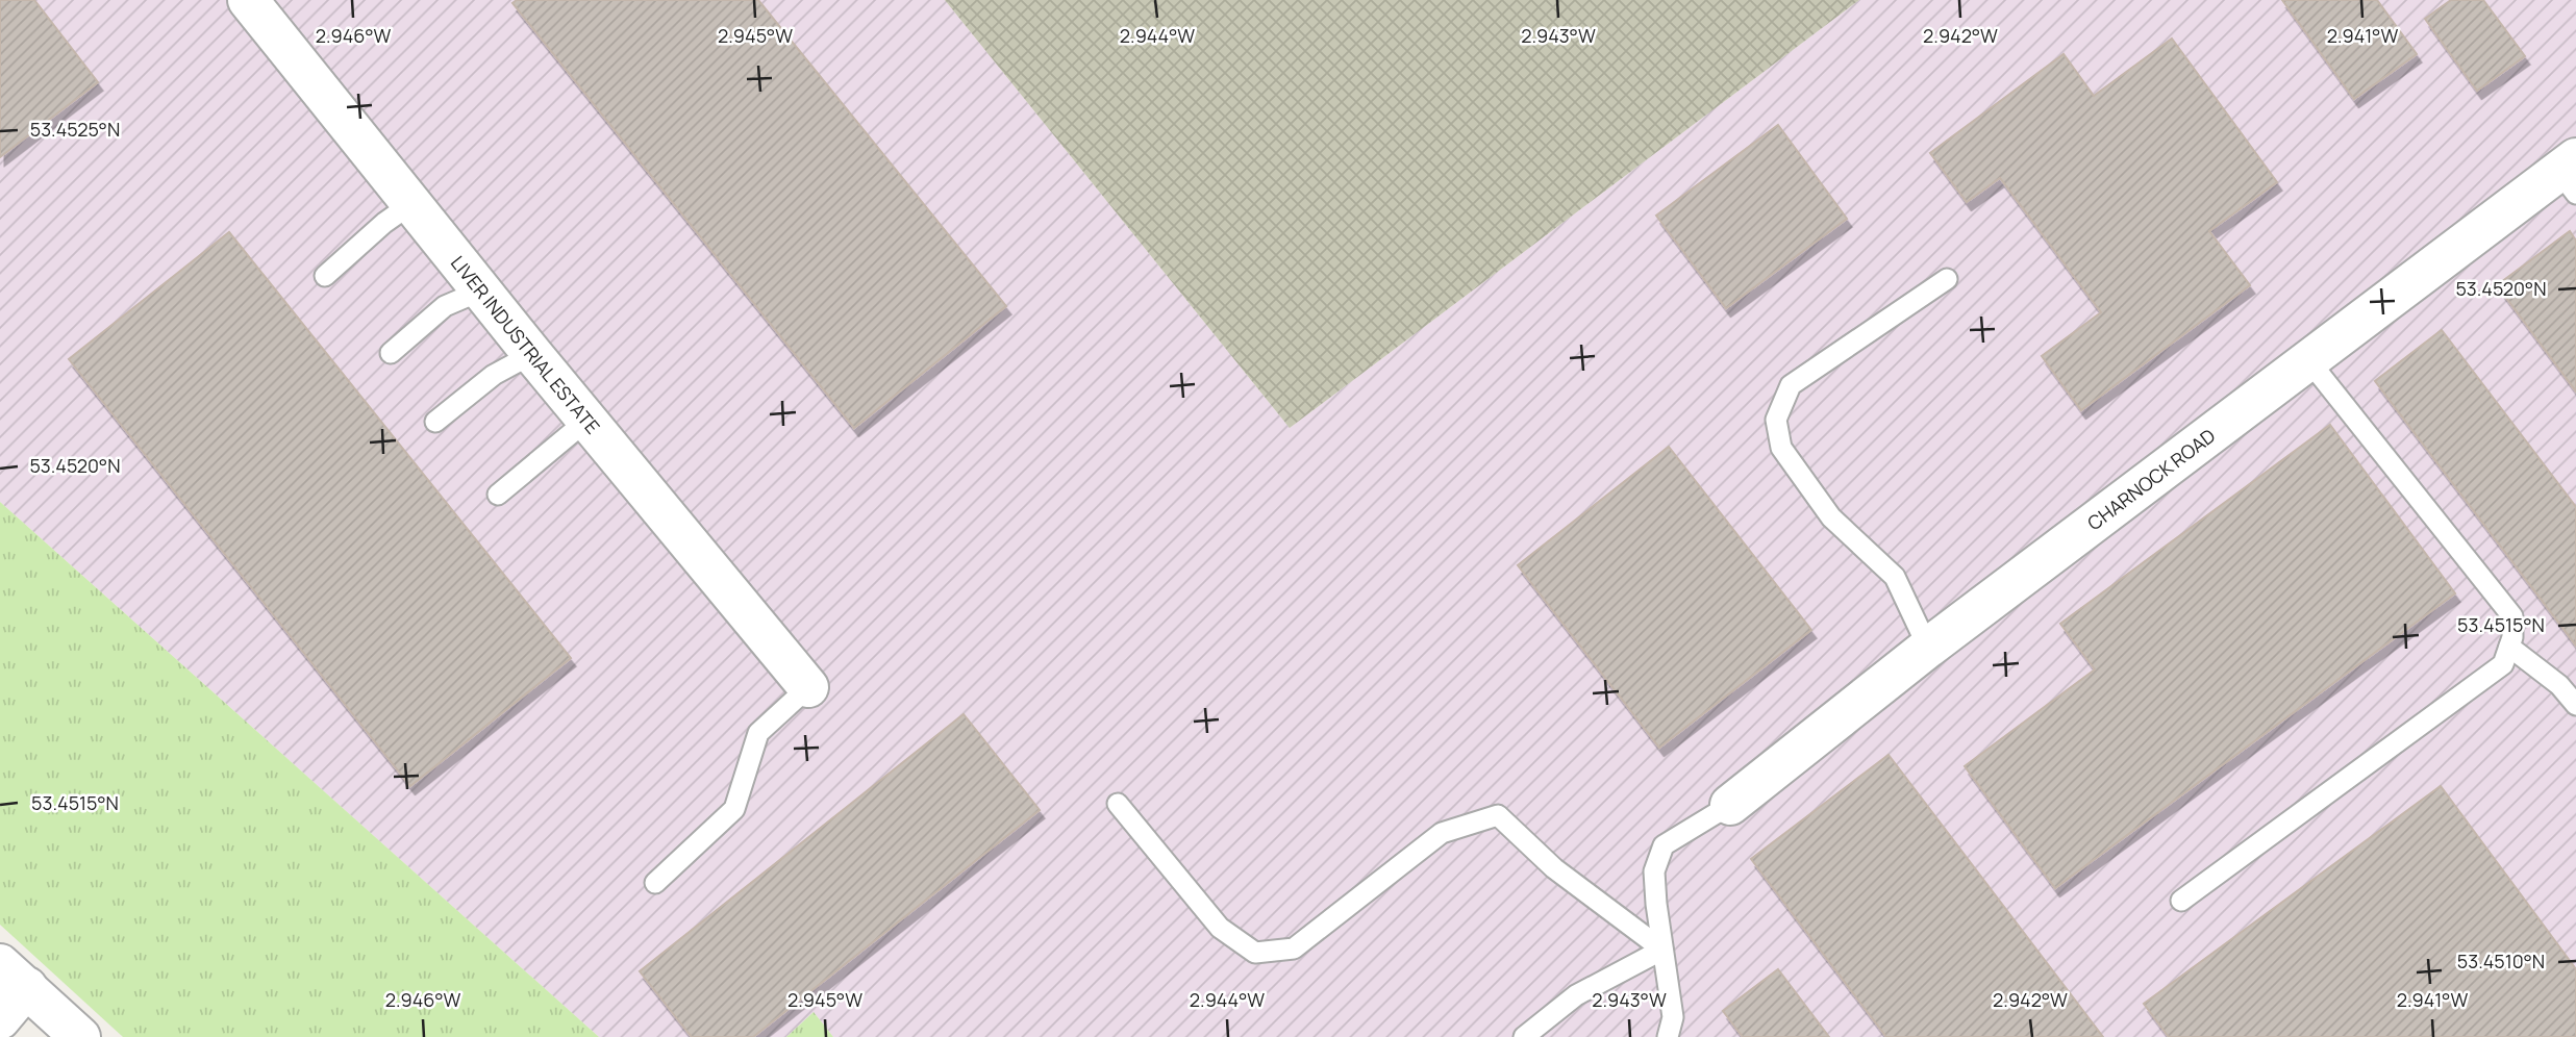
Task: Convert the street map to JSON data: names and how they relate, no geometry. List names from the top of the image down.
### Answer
{
  "streets": {
    "street": ["LIVER INDUSTRIAL ESTATE", "CHARNOCK ROAD"]
  },
  "coordinates": [
    "2.946°W",
    "2.945°W",
    "2.944°W",
    "2.943°W",
    "2.942°W",
    "2.941°W",
    "53.4525°N",
    "53.4520°N",
    "53.4515°N",
    "53.4510°N"
  ]
}
